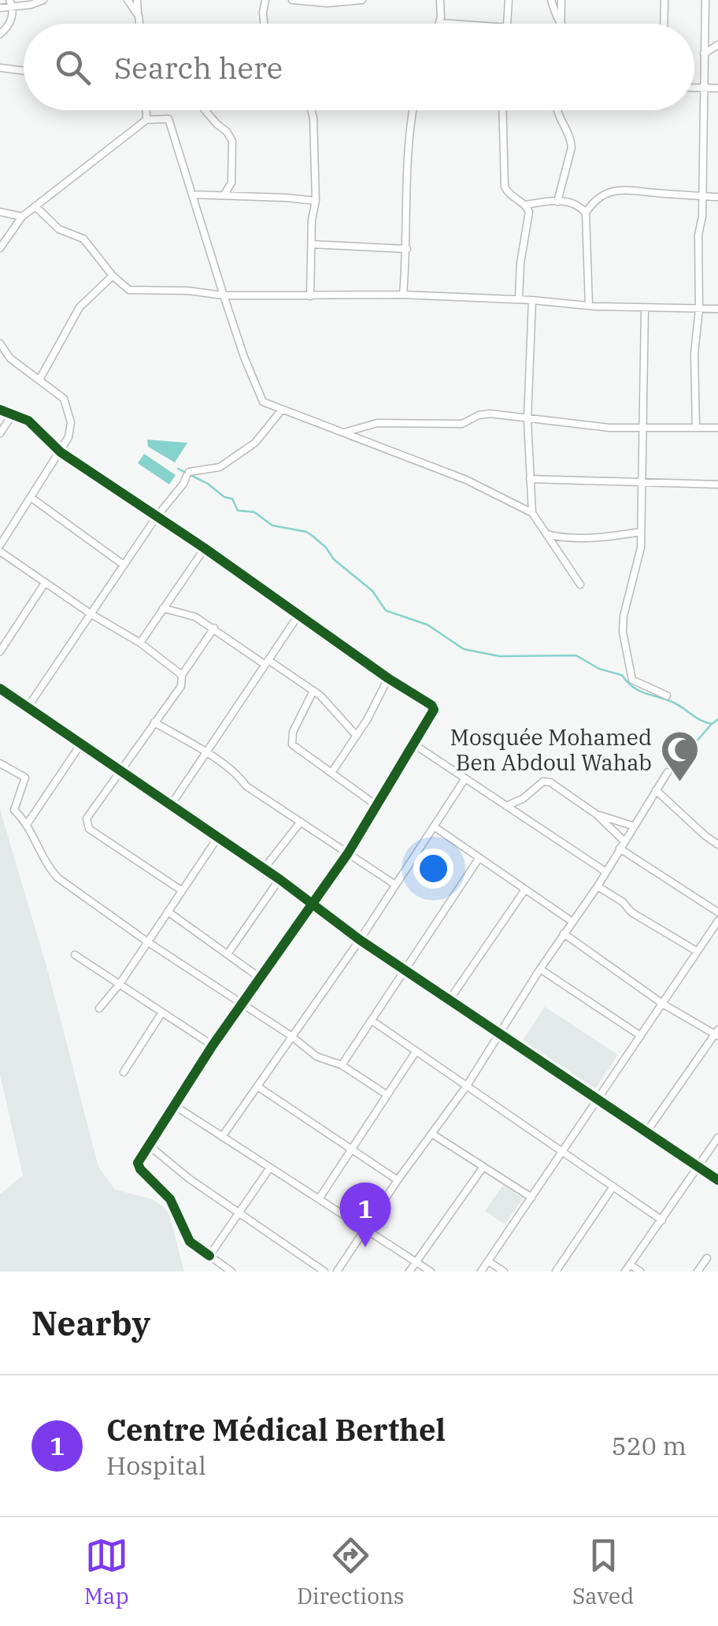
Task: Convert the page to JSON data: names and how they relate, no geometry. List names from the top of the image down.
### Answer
{
  "places": {
    "mosque": ["Mosquée Mohamed Ben Abdoul Wahab"]
  },
  "page": {
    "search": "Search here",
    "pins": "1",
    "heading": "Nearby",
    "list": [
      {
        "mark": "1",
        "name": "Centre Médical Berthel",
        "note": "Hospital",
        "value": "520 m"
      }
    ],
    "nav": ["Map", "Directions", "Saved"]
  }
}
